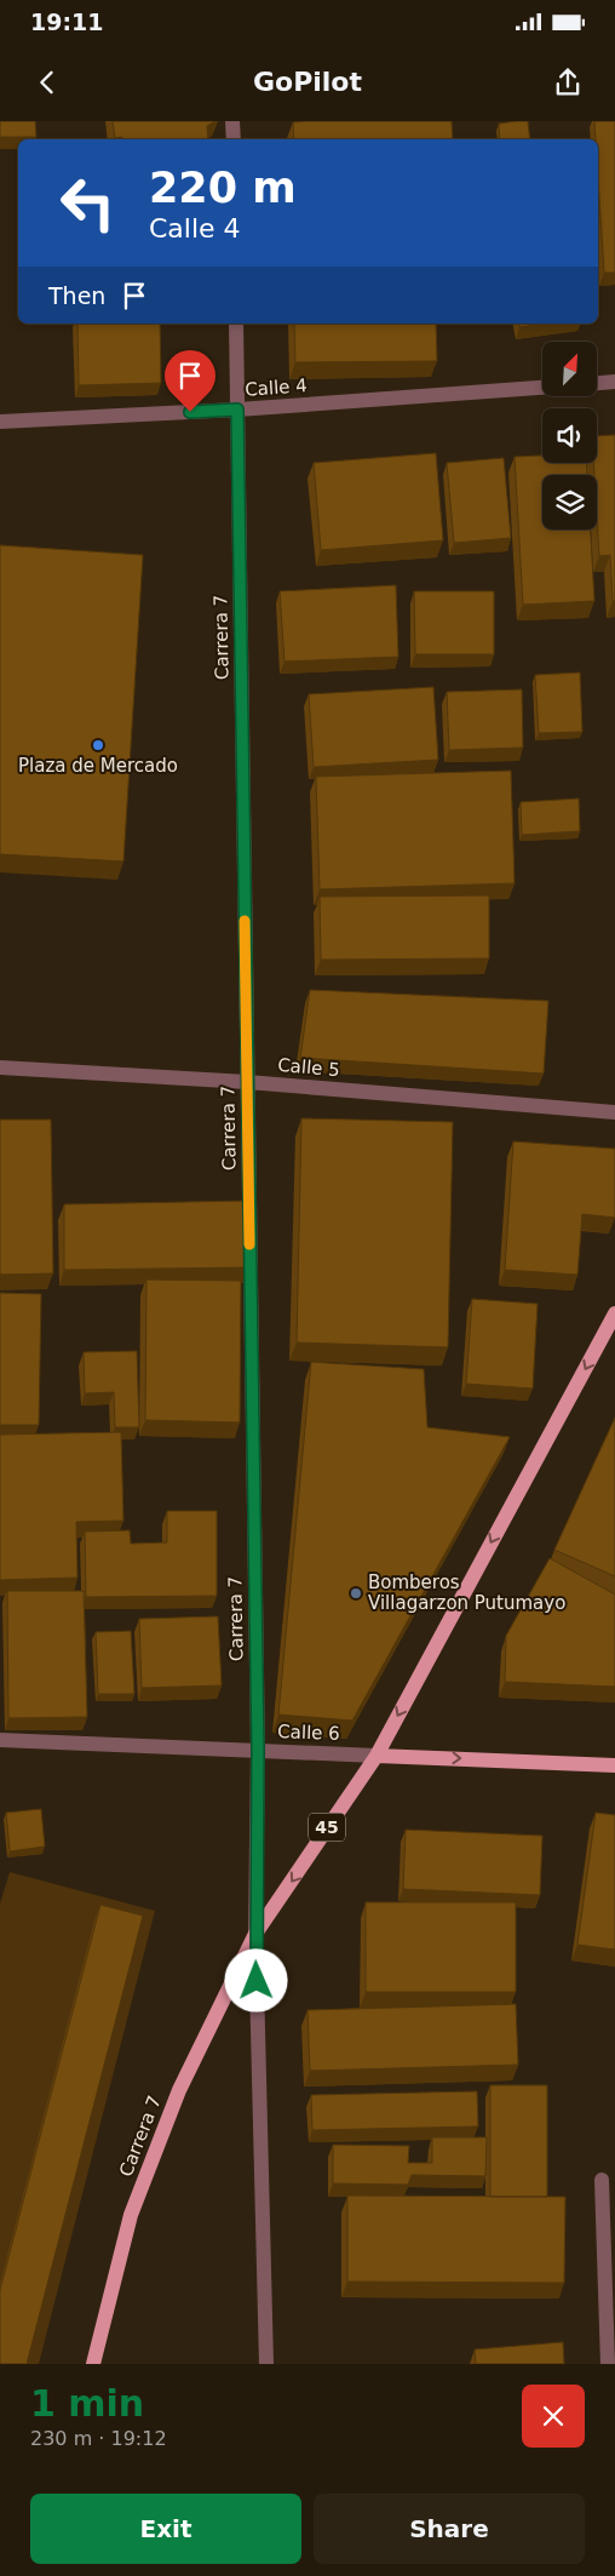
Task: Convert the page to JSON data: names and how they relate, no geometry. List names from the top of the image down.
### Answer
{
  "streets": {
    "main road": ["Carrera 7", "Calle 6", "45"],
    "street": ["Calle 4", "Calle 5"]
  },
  "crossings": [
    ["Calle 4", "Carrera 7"],
    ["Carrera 7", "Calle 5"],
    ["Carrera 7", "Calle 6"]
  ],
  "one_way": ["Calle 6"],
  "places": ["Plaza de Mercado", "Bomberos Villagarzon Putumayo"],
  "north": "top right",
  "page": {
    "status": "19:11",
    "header": "GoPilot",
    "turn": ["220 m", "Calle 4"],
    "then": "Then",
    "heading": ["1 min", "230 m · 19:12"],
    "buttons": ["Exit", "Share"]
  }
}
